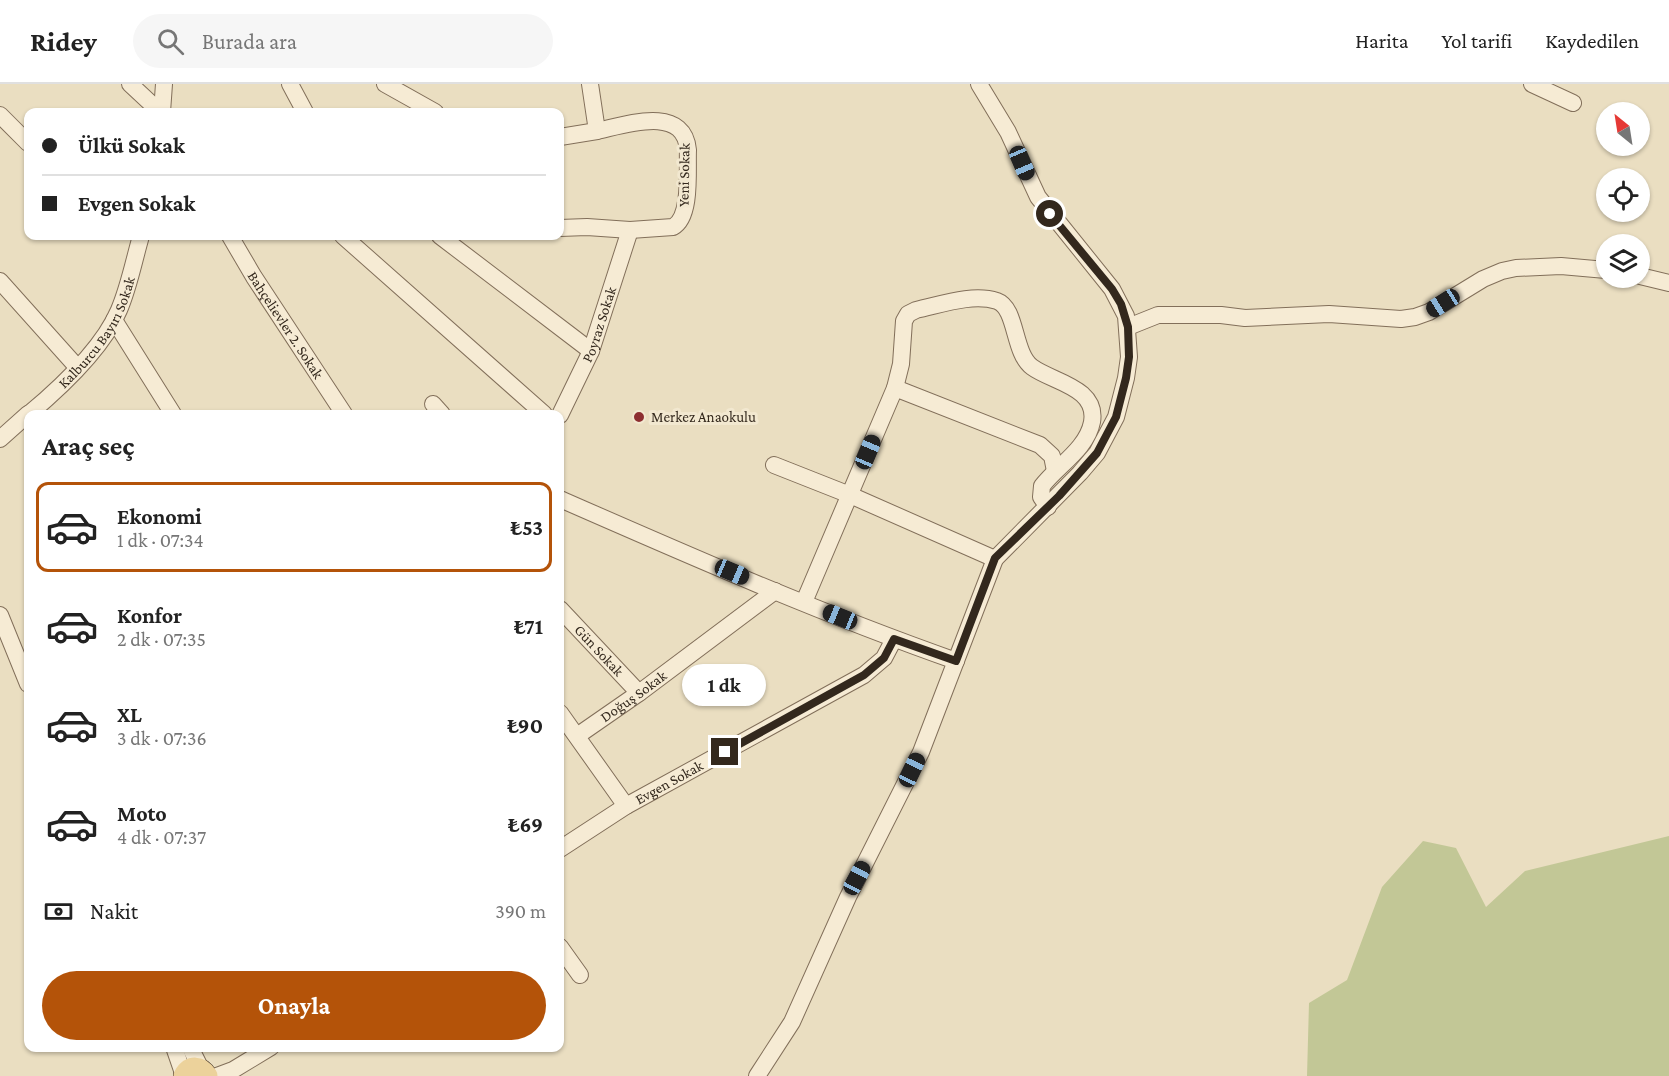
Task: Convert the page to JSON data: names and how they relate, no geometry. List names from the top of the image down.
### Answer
{
  "streets": {
    "street": [
      "Yeni Sokak",
      "Poyraz Sokak",
      "Bahçelievler 2. Sokak",
      "Kalburcu Bayırı Sokak",
      "Gün Sokak",
      "Doğuş Sokak",
      "Evgen Sokak"
    ]
  },
  "crossings": [
    ["Yeni Sokak", "Poyraz Sokak"],
    ["Gün Sokak", "Doğuş Sokak"]
  ],
  "places": ["Merkez Anaokulu"],
  "north": "top left",
  "page": {
    "header": "Ridey",
    "search": "Burada ara",
    "nav": ["Harita", "Yol tarifi", "Kaydedilen"],
    "banner": ["Ülkü Sokak", "Evgen Sokak"],
    "heading": "Araç seç",
    "list": [
      {
        "name": "Ekonomi",
        "note": "1 dk · 07:34",
        "value": "₺53"
      },
      {
        "name": "Konfor",
        "note": "2 dk · 07:35",
        "value": "₺71"
      },
      {
        "name": "XL",
        "note": "3 dk · 07:36",
        "value": "₺90"
      },
      {
        "name": "Moto",
        "note": "4 dk · 07:37",
        "value": "₺69"
      }
    ],
    "bubble": "1 dk",
    "pay": ["Nakit", "390 m"],
    "buttons": "Onayla"
  }
}
